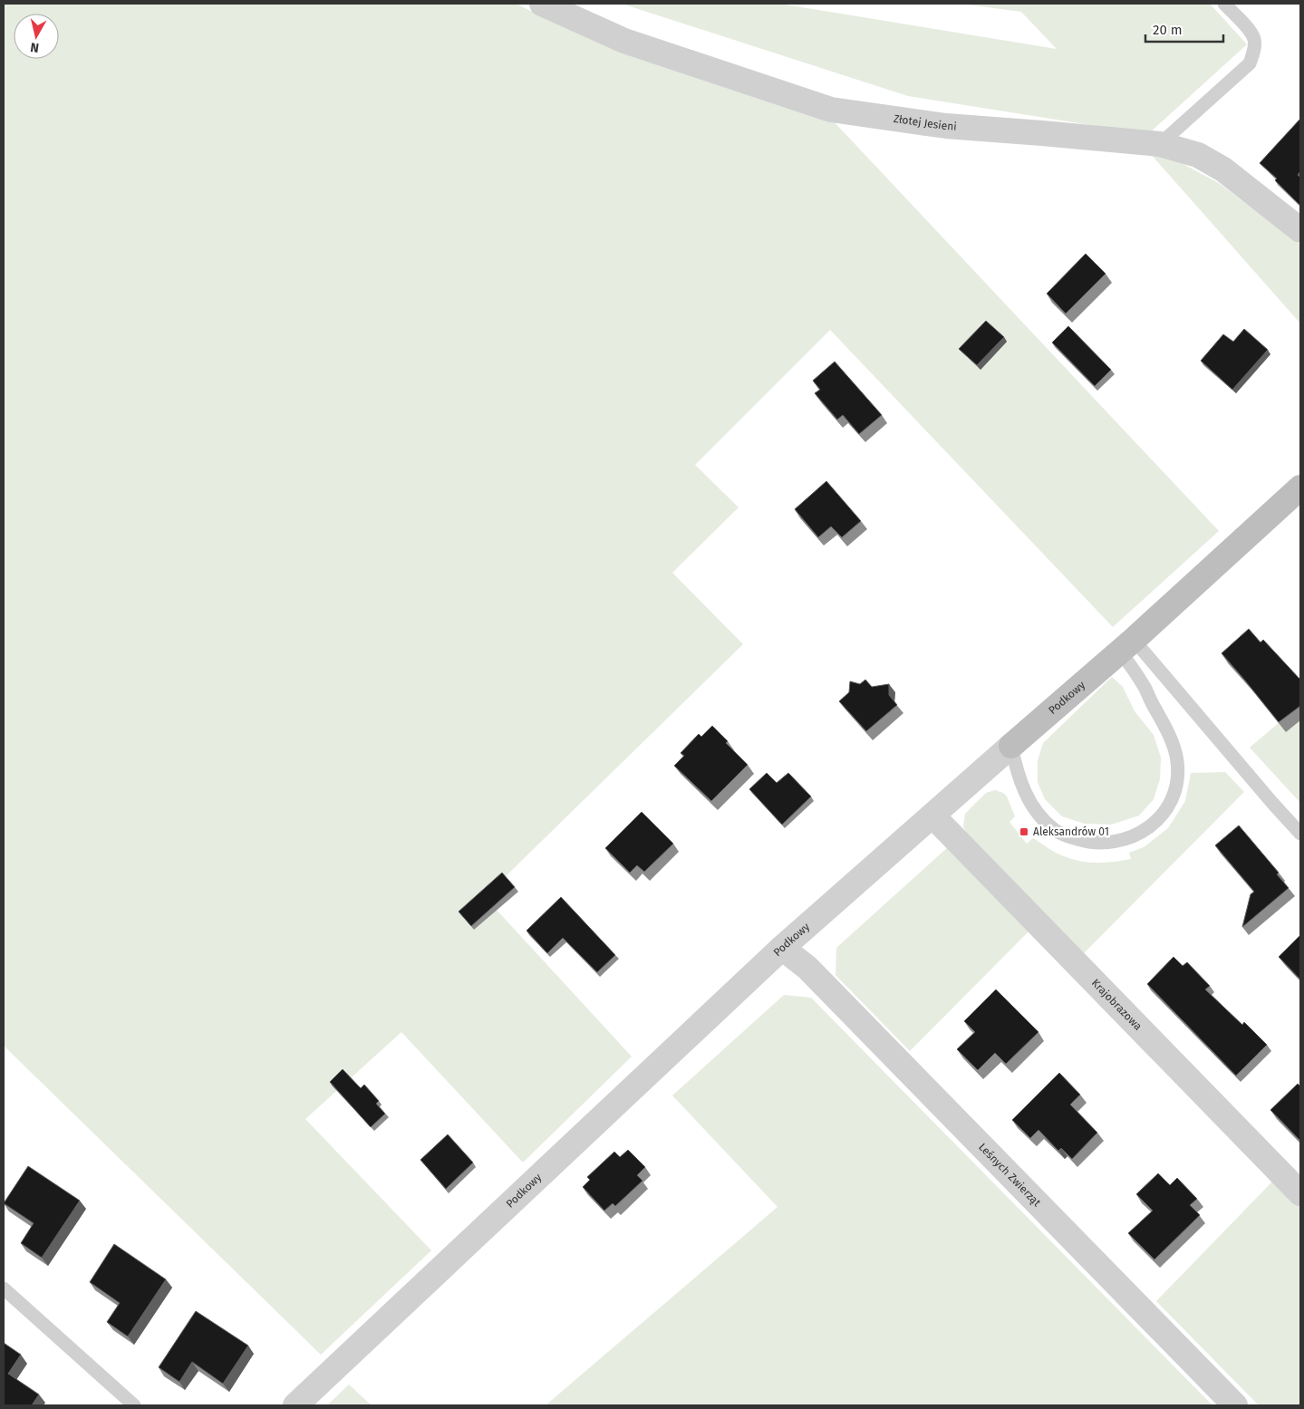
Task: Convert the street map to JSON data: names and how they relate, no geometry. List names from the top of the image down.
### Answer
{
  "streets": {
    "street": [
      "Złotej Jesieni",
      "Podkowy",
      "Krajobrazowa",
      "Leśnych Zwierząt"
    ]
  },
  "crossings": [
    ["Podkowy", "Krajobrazowa"],
    ["Podkowy", "Leśnych Zwierząt"]
  ],
  "places": {
    "transit": ["Aleksandrów 01"]
  },
  "scale_bar": "20 m",
  "north": "bottom"
}
